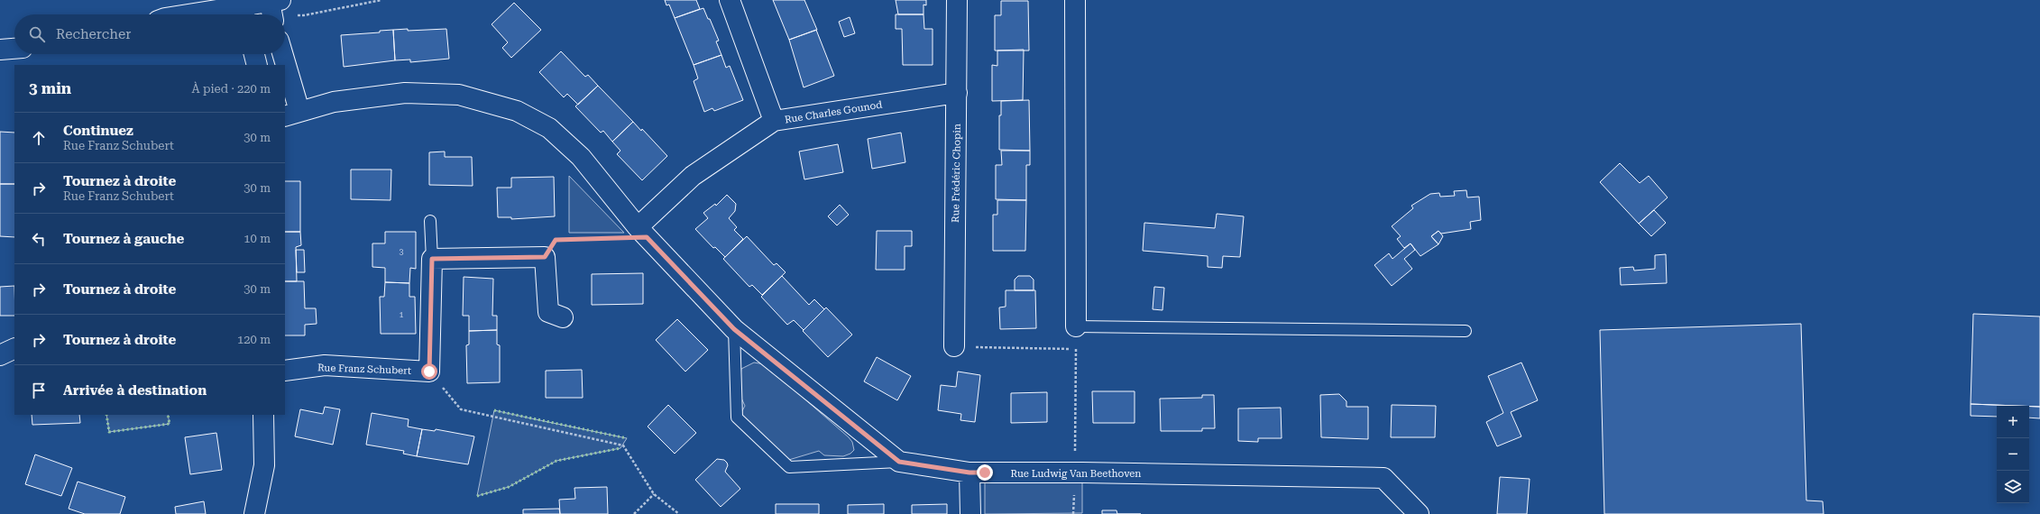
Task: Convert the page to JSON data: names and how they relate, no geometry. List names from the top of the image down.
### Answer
{
  "streets": {
    "street": [
      "Rue Charles Gounod",
      "Rue Frédéric Chopin",
      "Rue Franz Schubert",
      "Rue Ludwig Van Beethoven"
    ]
  },
  "crossings": [
    ["Rue Charles Gounod", "Rue Frédéric Chopin"]
  ],
  "house_numbers": ["3", "1"],
  "page": {
    "search": "Rechercher",
    "heading": ["3 min", "À pied · 220 m"],
    "list": [
      ["Continuez", "Rue Franz Schubert", "30 m"],
      ["Tournez à droite", "Rue Franz Schubert", "30 m"],
      ["Tournez à gauche", "10 m"],
      ["Tournez à droite", "30 m"],
      ["Tournez à droite", "120 m"],
      "Arrivée à destination"
    ],
    "map_buttons": ["+", "−"]
  }
}
